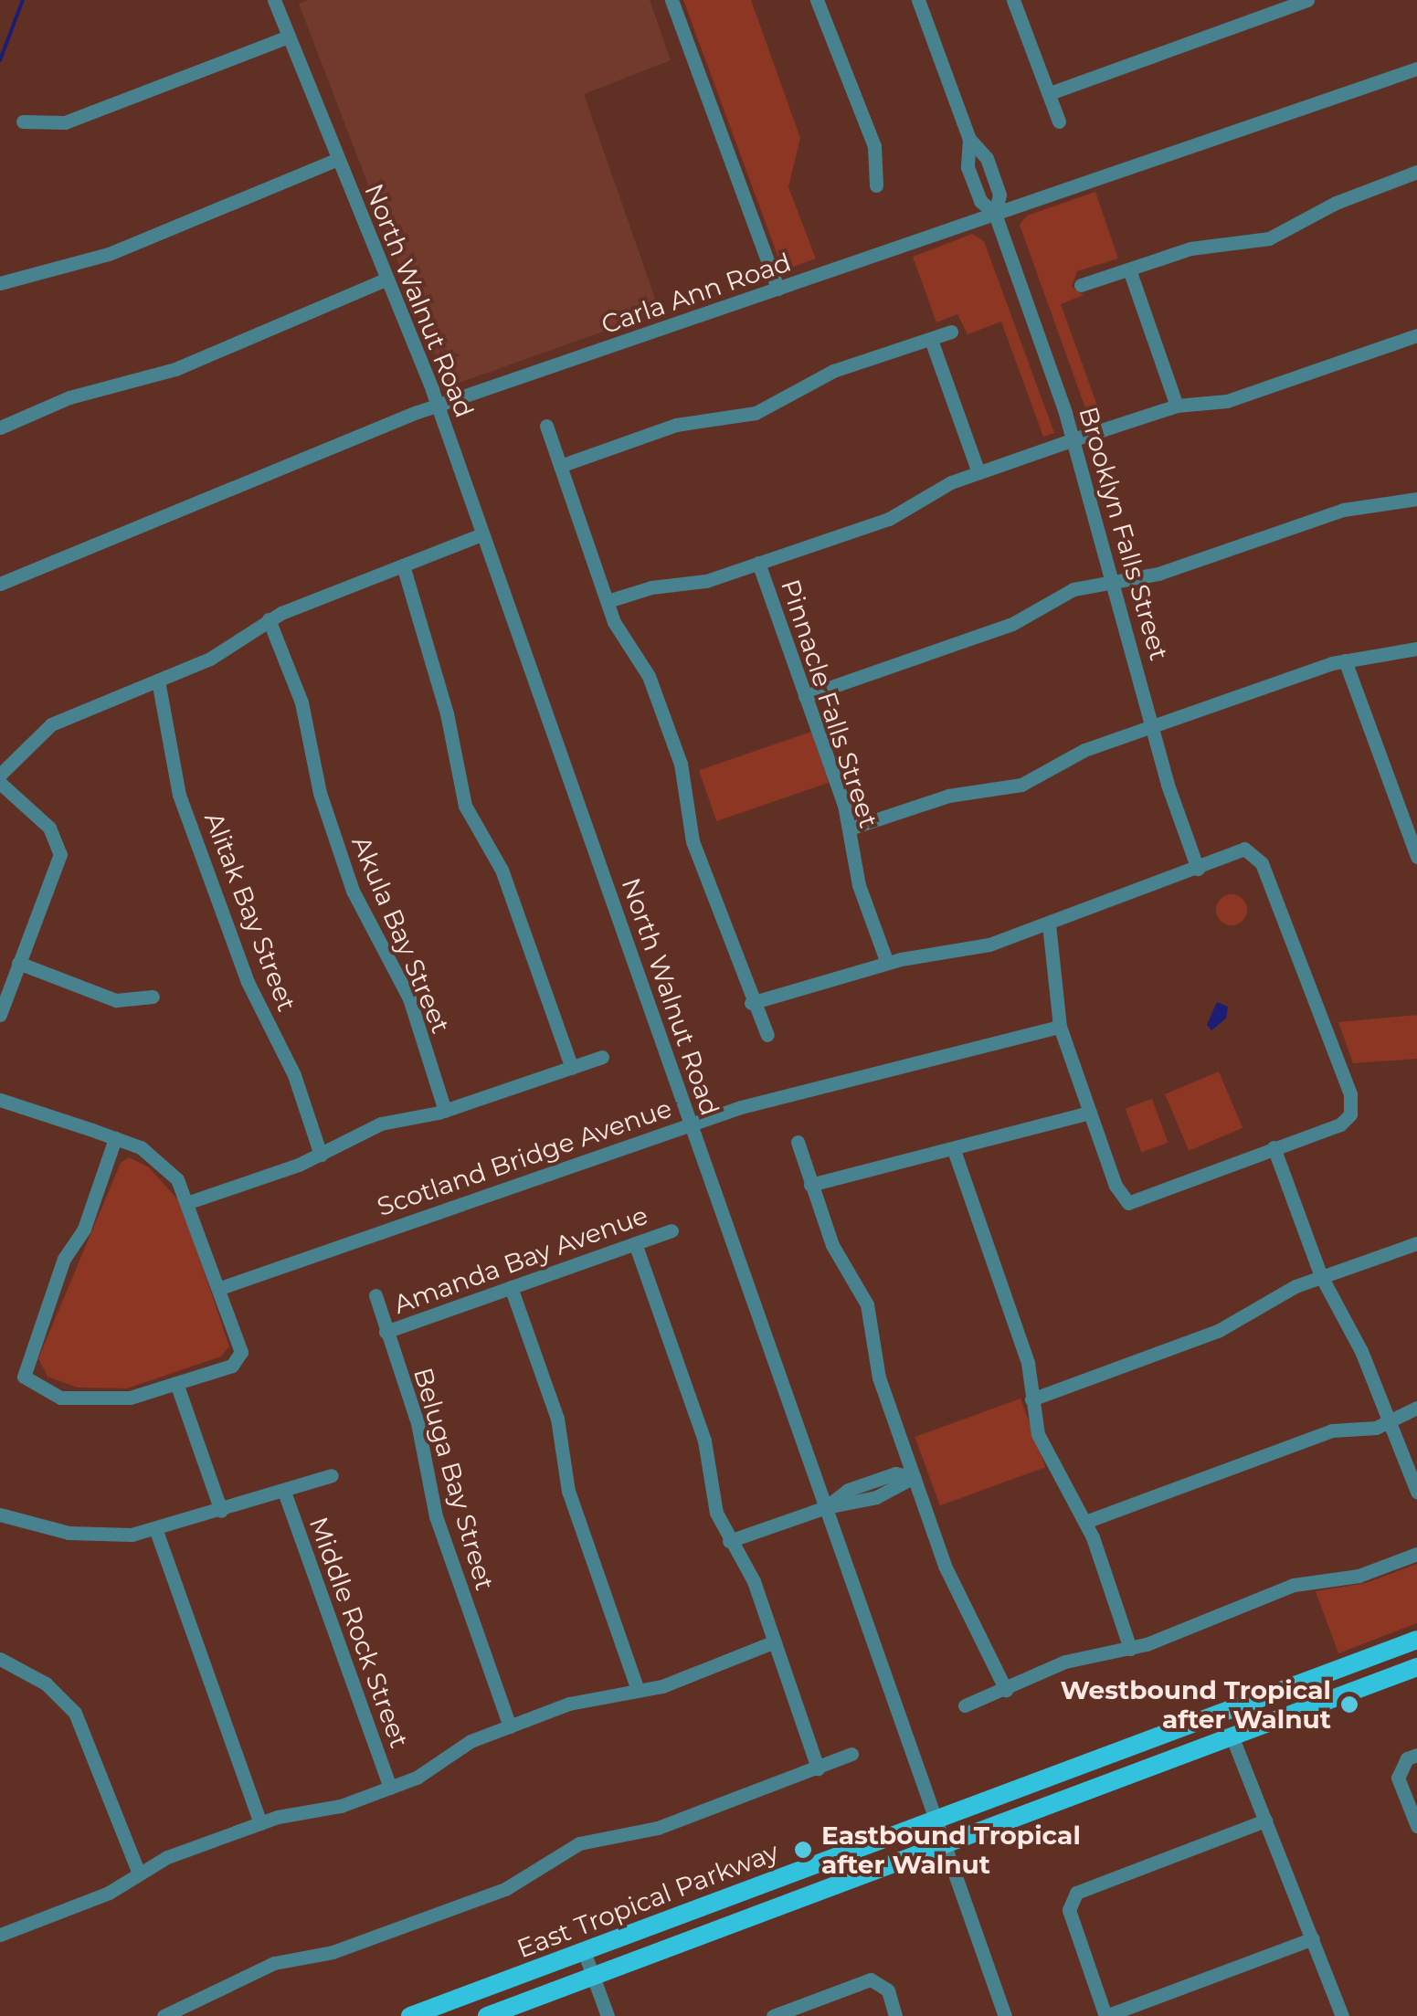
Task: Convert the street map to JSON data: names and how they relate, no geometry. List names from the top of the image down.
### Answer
{
  "streets": {
    "main road": ["East Tropical Parkway"],
    "street": [
      "Carla Ann Road",
      "North Walnut Road",
      "Brooklyn Falls Street",
      "Pinnacle Falls Street",
      "Alitak Bay Street",
      "Akula Bay Street",
      "Scotland Bridge Avenue",
      "Amanda Bay Avenue",
      "Beluga Bay Street",
      "Middle Rock Street"
    ]
  },
  "crossings": [
    ["Carla Ann Road", "North Walnut Road"],
    ["Carla Ann Road", "Brooklyn Falls Street"],
    ["North Walnut Road", "Scotland Bridge Avenue"],
    ["North Walnut Road", "East Tropical Parkway"],
    ["Amanda Bay Avenue", "Beluga Bay Street"]
  ],
  "places": ["Westbound Tropical after Walnut", "Eastbound Tropical after Walnut"]
}
